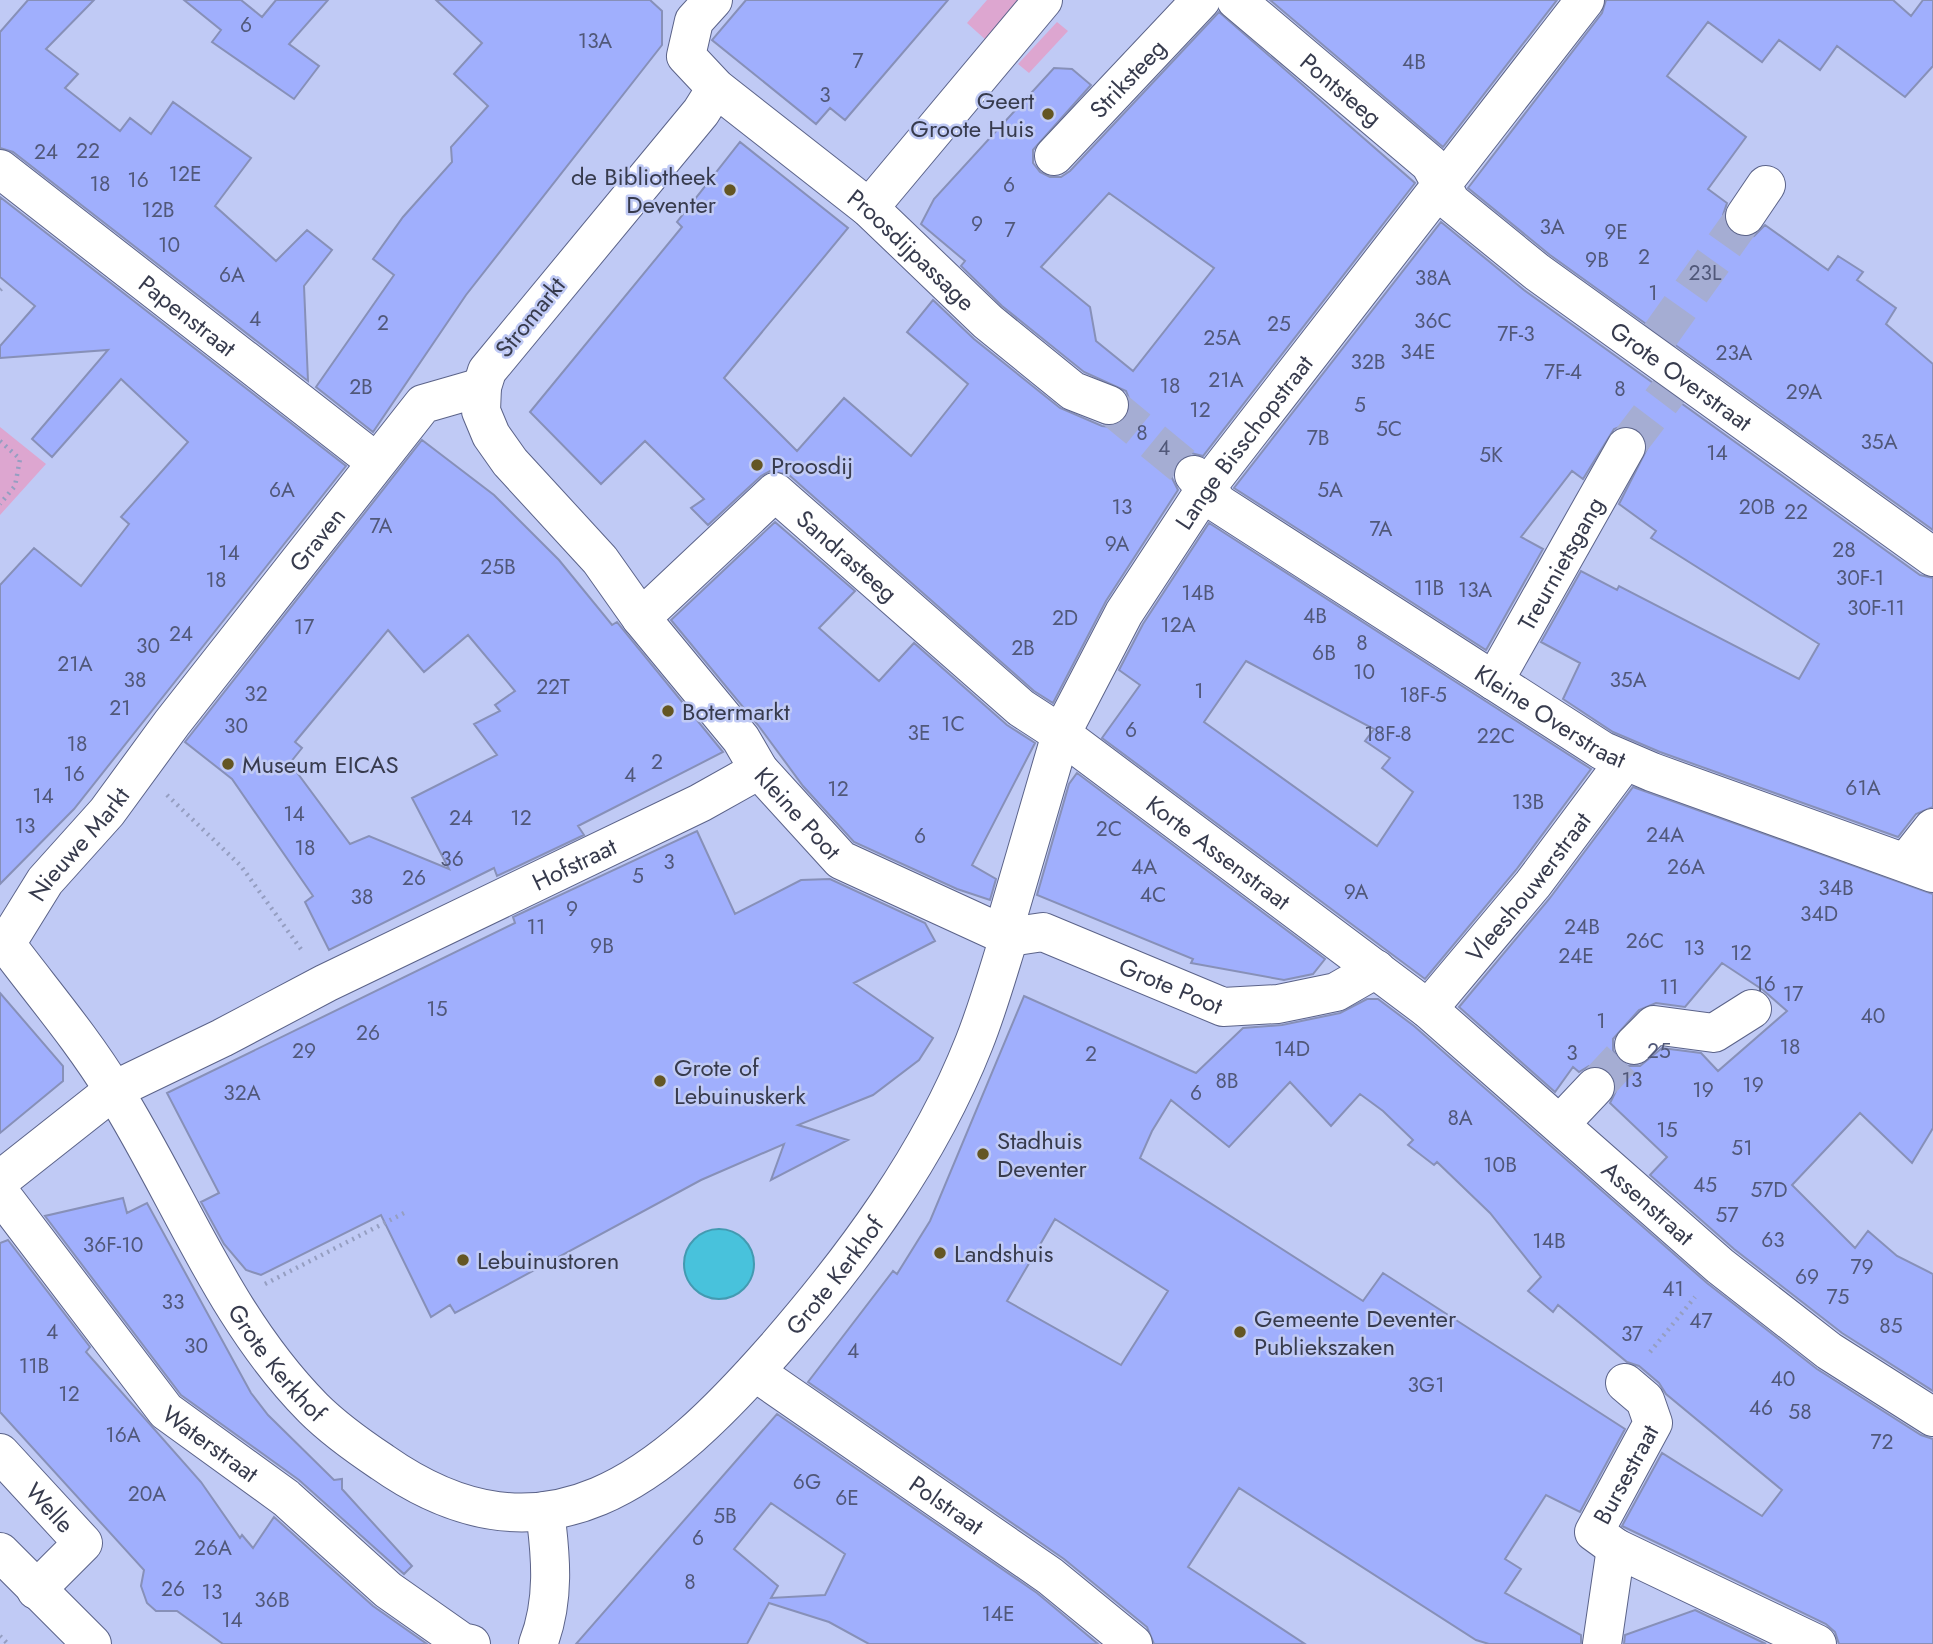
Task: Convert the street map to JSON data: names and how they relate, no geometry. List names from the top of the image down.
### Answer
{
  "streets": {
    "street": [
      "Striksteeg",
      "Pontsteeg",
      "Proosdijpassage",
      "Papenstraat",
      "Stromarkt",
      "Grote Overstraat",
      "Lange Bisschopstraat",
      "Graven",
      "Sandrasteeg",
      "Treurnietsgang",
      "Kleine Overstraat",
      "Kleine Poot",
      "Nieuwe Markt",
      "Korte Assenstraat",
      "Hofstraat",
      "Vleeshouwerstraat",
      "Grote Poot",
      "Assenstraat",
      "Grote Kerkhof",
      "Waterstraat",
      "Bursestraat",
      "Polstraat",
      "Welle"
    ]
  },
  "crossings": [
    ["Pontsteeg", "Grote Overstraat"],
    ["Pontsteeg", "Lange Bisschopstraat"],
    ["Proosdijpassage", "Stromarkt"],
    ["Papenstraat", "Graven"],
    ["Stromarkt", "Graven"],
    ["Grote Overstraat", "Lange Bisschopstraat"],
    ["Lange Bisschopstraat", "Sandrasteeg"],
    ["Lange Bisschopstraat", "Kleine Overstraat"],
    ["Lange Bisschopstraat", "Kleine Poot"],
    ["Lange Bisschopstraat", "Korte Assenstraat"],
    ["Lange Bisschopstraat", "Grote Poot"],
    ["Lange Bisschopstraat", "Grote Kerkhof"],
    ["Graven", "Nieuwe Markt"],
    ["Sandrasteeg", "Kleine Poot"],
    ["Sandrasteeg", "Korte Assenstraat"],
    ["Treurnietsgang", "Kleine Overstraat"],
    ["Kleine Overstraat", "Vleeshouwerstraat"],
    ["Kleine Poot", "Hofstraat"],
    ["Kleine Poot", "Grote Poot"],
    ["Kleine Poot", "Grote Kerkhof"],
    ["Nieuwe Markt", "Hofstraat"],
    ["Nieuwe Markt", "Grote Kerkhof"],
    ["Korte Assenstraat", "Grote Poot"],
    ["Korte Assenstraat", "Assenstraat"],
    ["Vleeshouwerstraat", "Assenstraat"],
    ["Grote Poot", "Assenstraat"],
    ["Grote Poot", "Grote Kerkhof"],
    ["Grote Kerkhof", "Polstraat"]
  ],
  "places": [
    "Geert Groote Huis",
    "de Bibliotheek Deventer",
    "Proosdij",
    "Botermarkt",
    "Museum EICAS",
    "Grote of Lebuinuskerk",
    "Stadhuis Deventer",
    "Landshuis",
    "Lebuinustoren",
    "Gemeente Deventer Publiekszaken"
  ],
  "house_numbers": [
    "6",
    "13A",
    "7",
    "4B",
    "3",
    "22",
    "24",
    "12E",
    "16",
    "18",
    "6",
    "12B",
    "9",
    "3A",
    "7",
    "9E",
    "10",
    "2",
    "9B",
    "23L",
    "6A",
    "38A",
    "1",
    "4",
    "36C",
    "2",
    "25",
    "7F-3",
    "25A",
    "34E",
    "23A",
    "32B",
    "7F-4",
    "21A",
    "18",
    "2B",
    "8",
    "29A",
    "5",
    "12",
    "5C",
    "8",
    "7B",
    "35A",
    "4",
    "14",
    "5K",
    "6A",
    "5A",
    "13",
    "20B",
    "22",
    "7A",
    "7A",
    "9A",
    "28",
    "14",
    "25B",
    "30F-1",
    "18",
    "11B",
    "13A",
    "14B",
    "30F-11",
    "4B",
    "2D",
    "12A",
    "17",
    "24",
    "8",
    "30",
    "2B",
    "6B",
    "21A",
    "10",
    "38",
    "35A",
    "22T",
    "1",
    "32",
    "18F-5",
    "21",
    "1C",
    "30",
    "6",
    "3E",
    "18F-8",
    "22C",
    "18",
    "2",
    "16",
    "4",
    "61A",
    "12",
    "14",
    "13B",
    "14",
    "24",
    "12",
    "13",
    "2C",
    "24A",
    "6",
    "18",
    "36",
    "3",
    "4A",
    "26A",
    "5",
    "26",
    "34B",
    "9A",
    "4C",
    "38",
    "9",
    "34D",
    "11",
    "24B",
    "26C",
    "9B",
    "13",
    "12",
    "24E",
    "16",
    "11",
    "17",
    "15",
    "40",
    "1",
    "26",
    "18",
    "14D",
    "29",
    "25",
    "3",
    "2",
    "13",
    "8B",
    "19",
    "19",
    "32A",
    "6",
    "8A",
    "15",
    "51",
    "10B",
    "45",
    "57D",
    "57",
    "63",
    "14B",
    "36F-10",
    "79",
    "69",
    "41",
    "75",
    "33",
    "47",
    "85",
    "4",
    "37",
    "30",
    "4",
    "11B",
    "40",
    "3G1",
    "12",
    "46",
    "58",
    "16A",
    "72",
    "6G",
    "20A",
    "6E",
    "5B",
    "6",
    "26A",
    "8",
    "26",
    "13",
    "36B",
    "14E",
    "14"
  ]
}
